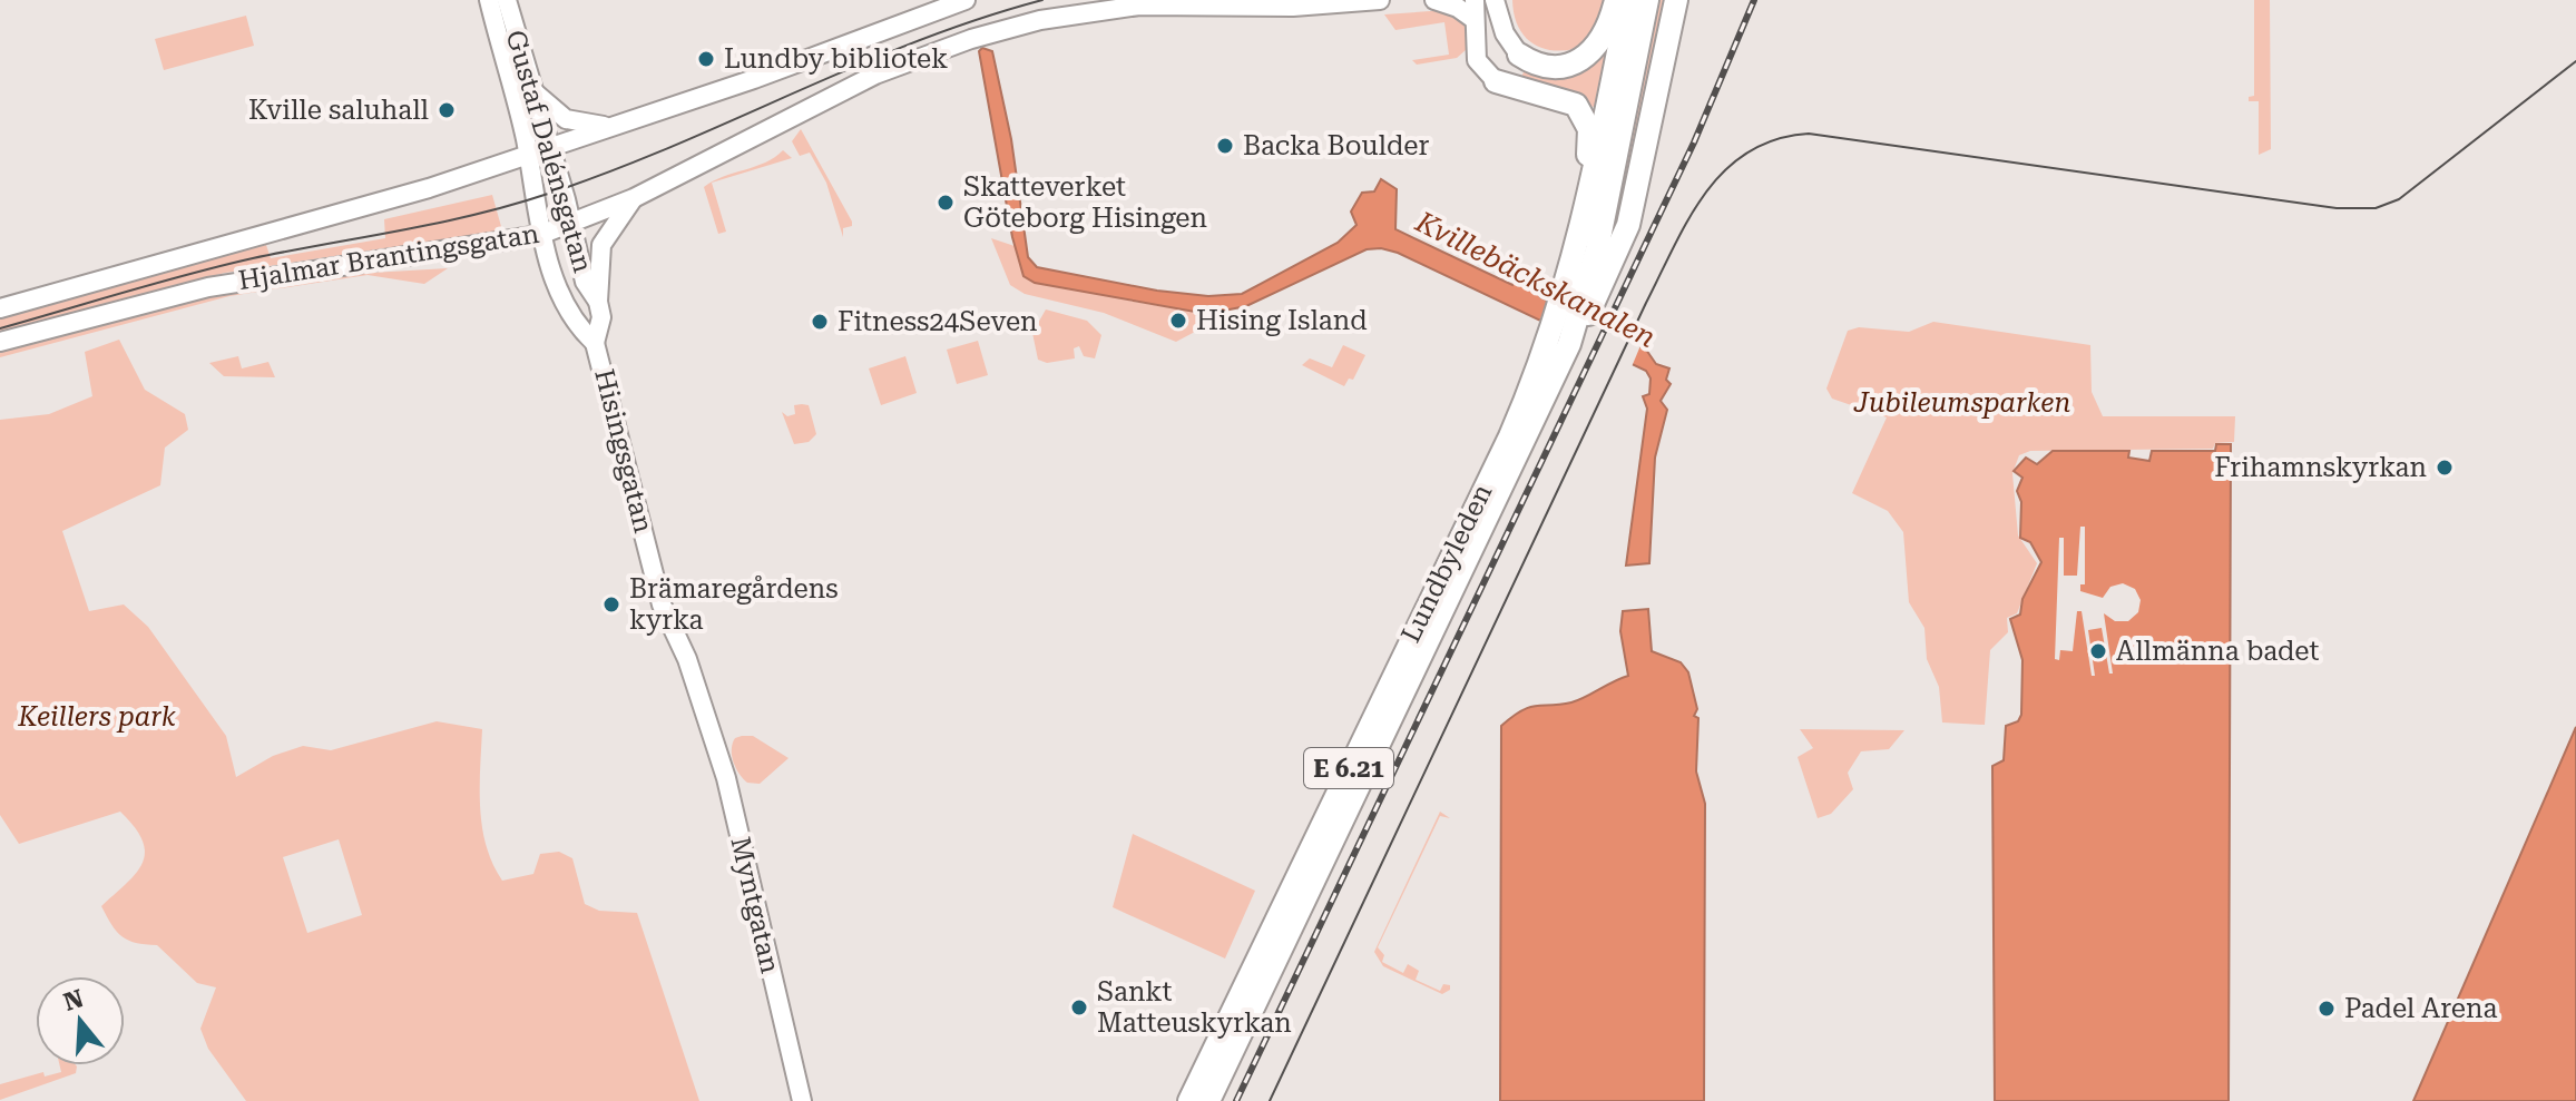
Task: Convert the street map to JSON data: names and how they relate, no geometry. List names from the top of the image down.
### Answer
{
  "streets": {
    "highway": ["Lundbyleden", "E 6.21"],
    "main road": [
      "Gustaf Dalénsgatan",
      "Hjalmar Brantingsgatan",
      "Hisingsgatan",
      "Myntgatan"
    ]
  },
  "crossings": [
    ["Gustaf Dalénsgatan", "Hjalmar Brantingsgatan"],
    ["Gustaf Dalénsgatan", "Hisingsgatan"],
    ["Hisingsgatan", "Myntgatan"]
  ],
  "water": ["Kvillebäckskanalen"],
  "parks": ["Jubileumsparken", "Keillers park"],
  "places": [
    "Lundby bibliotek",
    "Kville saluhall",
    "Backa Boulder",
    "Skatteverket Göteborg Hisingen",
    "Hising Island",
    "Fitness24Seven",
    "Frihamnskyrkan",
    "Brämaregårdens kyrka",
    "Allmänna badet",
    "Sankt Matteuskyrkan",
    "Padel Arena"
  ],
  "north": "top"
}
